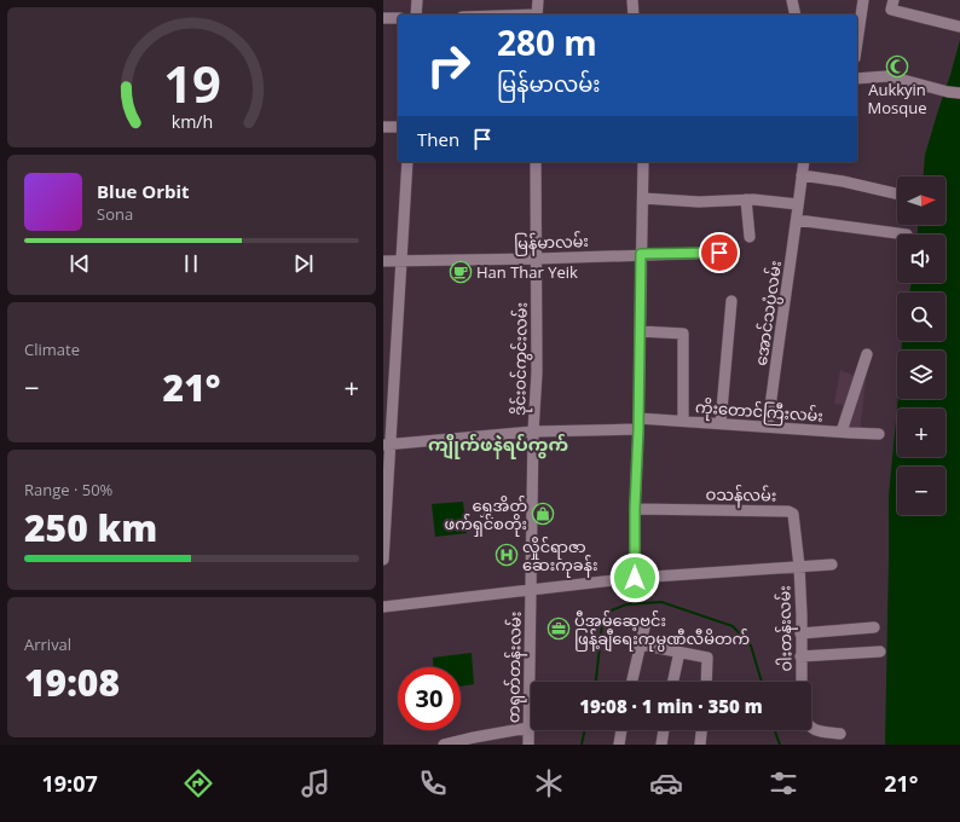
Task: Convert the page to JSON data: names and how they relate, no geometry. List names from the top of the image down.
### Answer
{
  "streets": {
    "street": [
      "မြန်မာလမ်း",
      "အောင်သပ္ပံလမ်း",
      "ဒိုင်းဝင်ကွင်းလမ်း",
      "ကိုးတောင်ကြီးလမ်း",
      "ဝသန်လမ်း",
      "ဝါးတန်းလမ်း",
      "တရုတ်တန်းလမ်း"
    ]
  },
  "crossings": [
    ["မြန်မာလမ်း", "ဒိုင်းဝင်ကွင်းလမ်း"],
    ["အောင်သပ္ပံလမ်း", "ကိုးတောင်ကြီးလမ်း"],
    ["ဒိုင်းဝင်ကွင်းလမ်း", "တရုတ်တန်းလမ်း"],
    ["ဝသန်လမ်း", "ဝါးတန်းလမ်း"]
  ],
  "districts": ["ကျိုက်ဖနဲရပ်ကွက်"],
  "places": {
    "mosque": ["Aukkyin Mosque"],
    "cafe": ["Han Thar Yeik"],
    "shop": ["ရွှေအိတ် ဖက်ရှင်စတိုး"],
    "hospital": ["လှိုင်ရာဇာ ဆေးကုခန်း"],
    "office": ["ပီအမ်ဆေ့ဗင်း ဖြန့်ချီရေးကုမ္ပဏီလီမိတက်"]
  },
  "north": "right",
  "page": {
    "turn": ["280 m", "မြန်မာလမ်း"],
    "then": "Then",
    "song": ["Blue Orbit", "Sona"],
    "map_buttons": ["+", "−"],
    "tile": [
      "Climate",
      ["Range · 50%", "250 km"],
      ["Arrival", "19:08"]
    ],
    "heat": ["−", "21°", "+"],
    "limit": "30",
    "trip": "19:08 · 1 min · 350 m",
    "tabs": ["19:07", "21°"],
    "gauge": ["19", "km/h"]
  }
}
